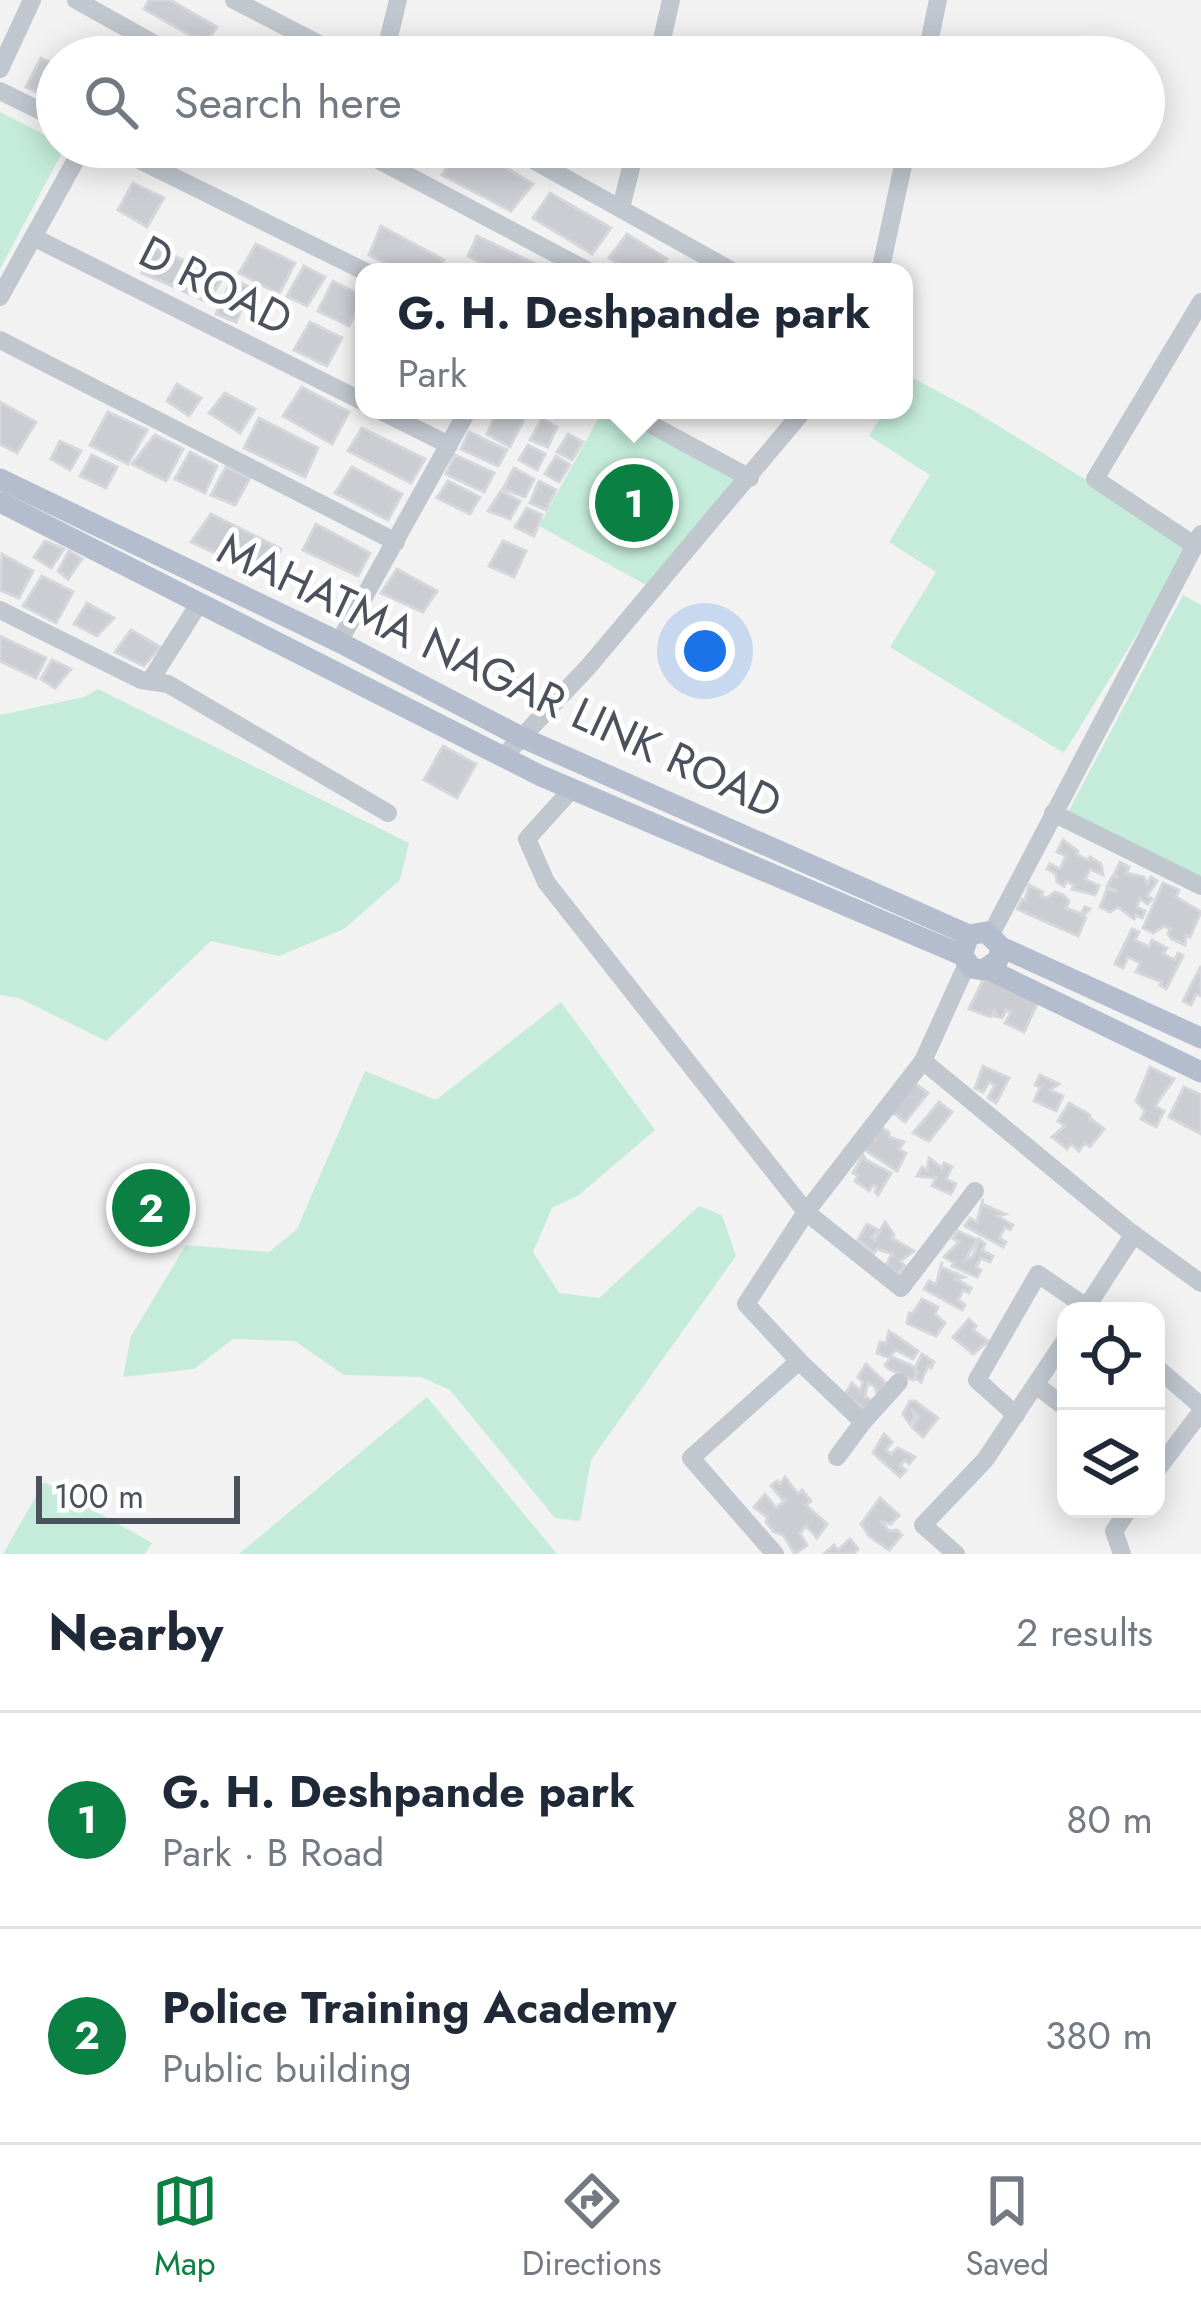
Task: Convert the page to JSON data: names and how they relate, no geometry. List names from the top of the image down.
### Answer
{
  "streets": {
    "main road": ["MAHATMA NAGAR LINK ROAD"],
    "street": ["D ROAD"]
  },
  "scale_bar": "100 m",
  "page": {
    "search": "Search here",
    "popup": ["G. H. Deshpande park", "Park"],
    "pins": ["1", "2"],
    "scale": "100 m",
    "heading": ["Nearby", "2 results"],
    "list": [
      {
        "mark": "1",
        "name": "G. H. Deshpande park",
        "note": "Park · B Road",
        "value": "80 m"
      },
      {
        "mark": "2",
        "name": "Police Training Academy",
        "note": "Public building",
        "value": "380 m"
      }
    ],
    "nav": ["Map", "Directions", "Saved"]
  }
}
